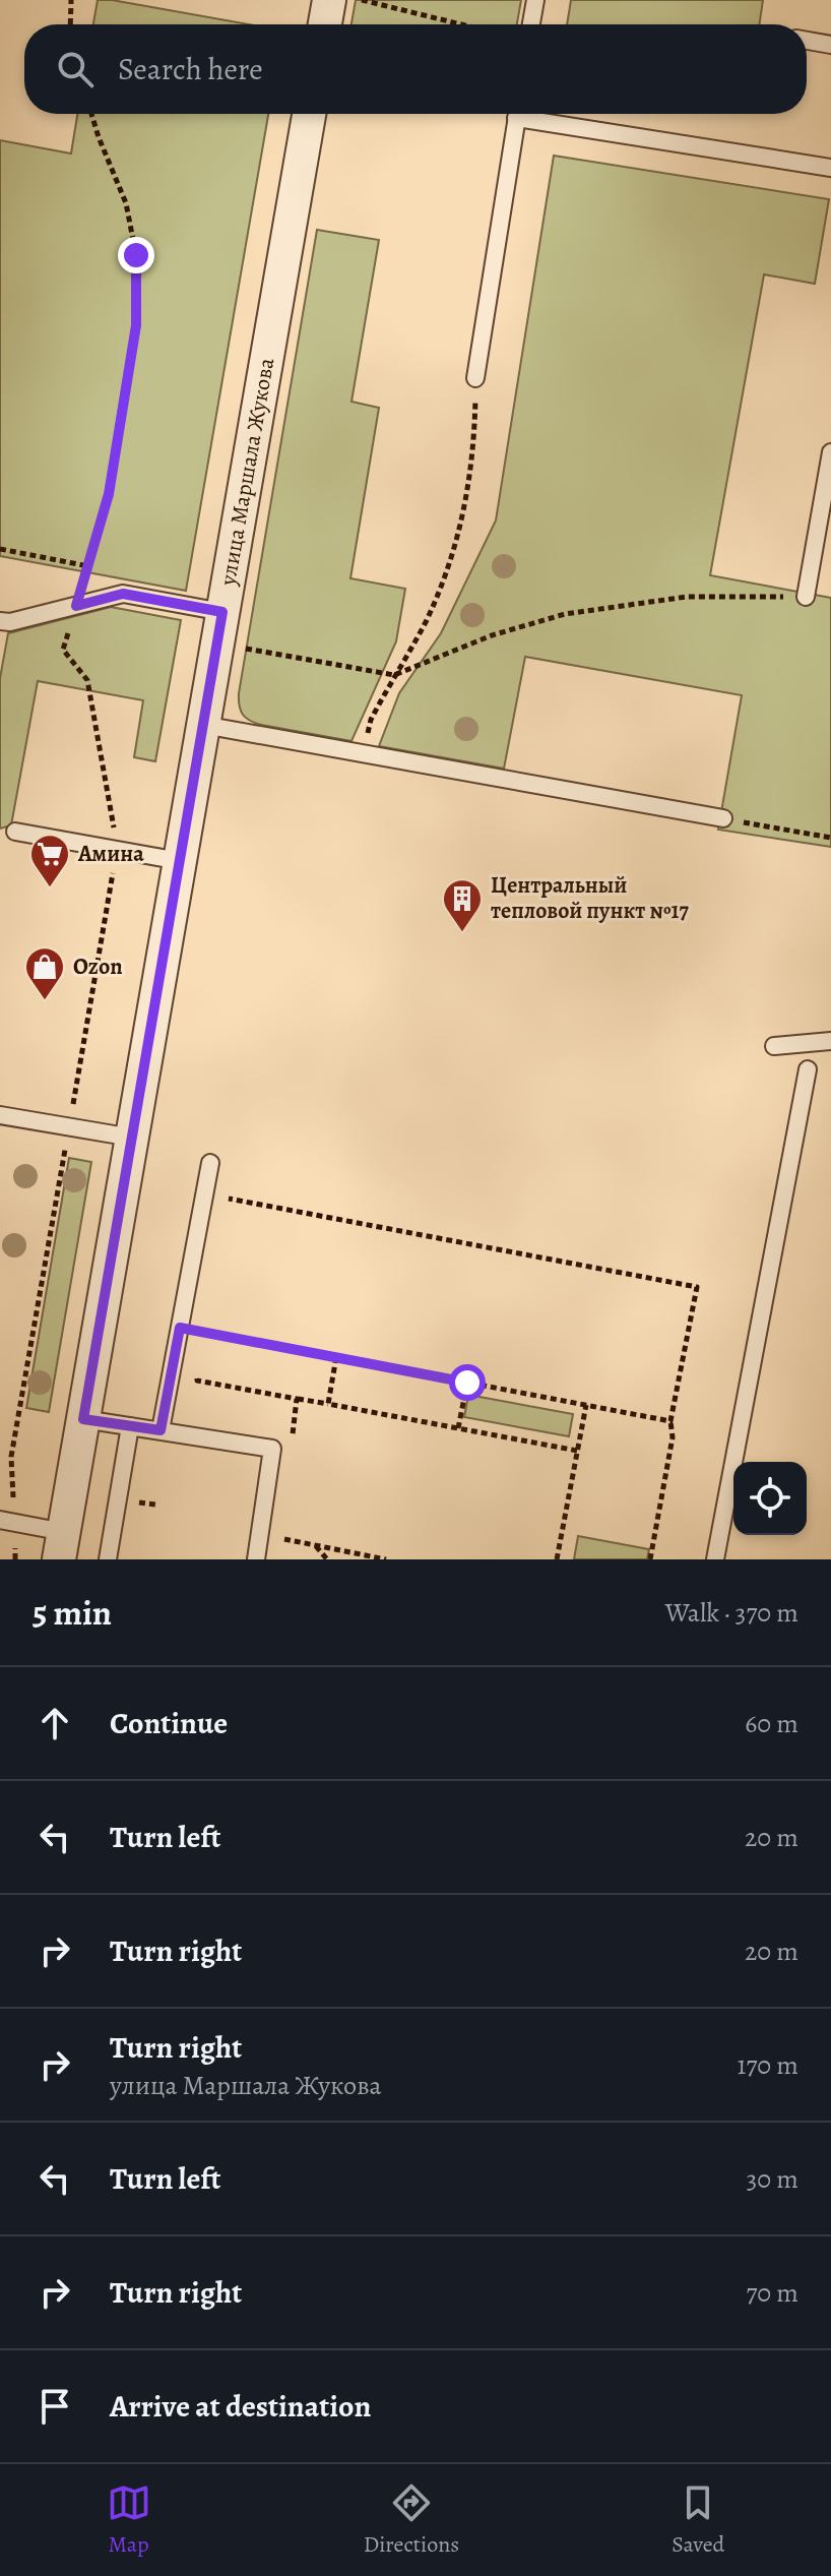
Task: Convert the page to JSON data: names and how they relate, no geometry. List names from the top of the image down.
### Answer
{
  "streets": {
    "street": ["улица Маршала Жукова"]
  },
  "places": {
    "supermarket": ["Амина"],
    "building": ["Центральный тепловой пункт №17"],
    "shop": ["Ozon"]
  },
  "page": {
    "search": "Search here",
    "heading": ["5 min", "Walk · 370 m"],
    "list": [
      ["Continue", "60 m"],
      ["Turn left", "20 m"],
      ["Turn right", "20 m"],
      ["Turn right", "улица Маршала Жукова", "170 m"],
      ["Turn left", "30 m"],
      ["Turn right", "70 m"],
      "Arrive at destination"
    ],
    "nav": ["Map", "Directions", "Saved"]
  }
}
